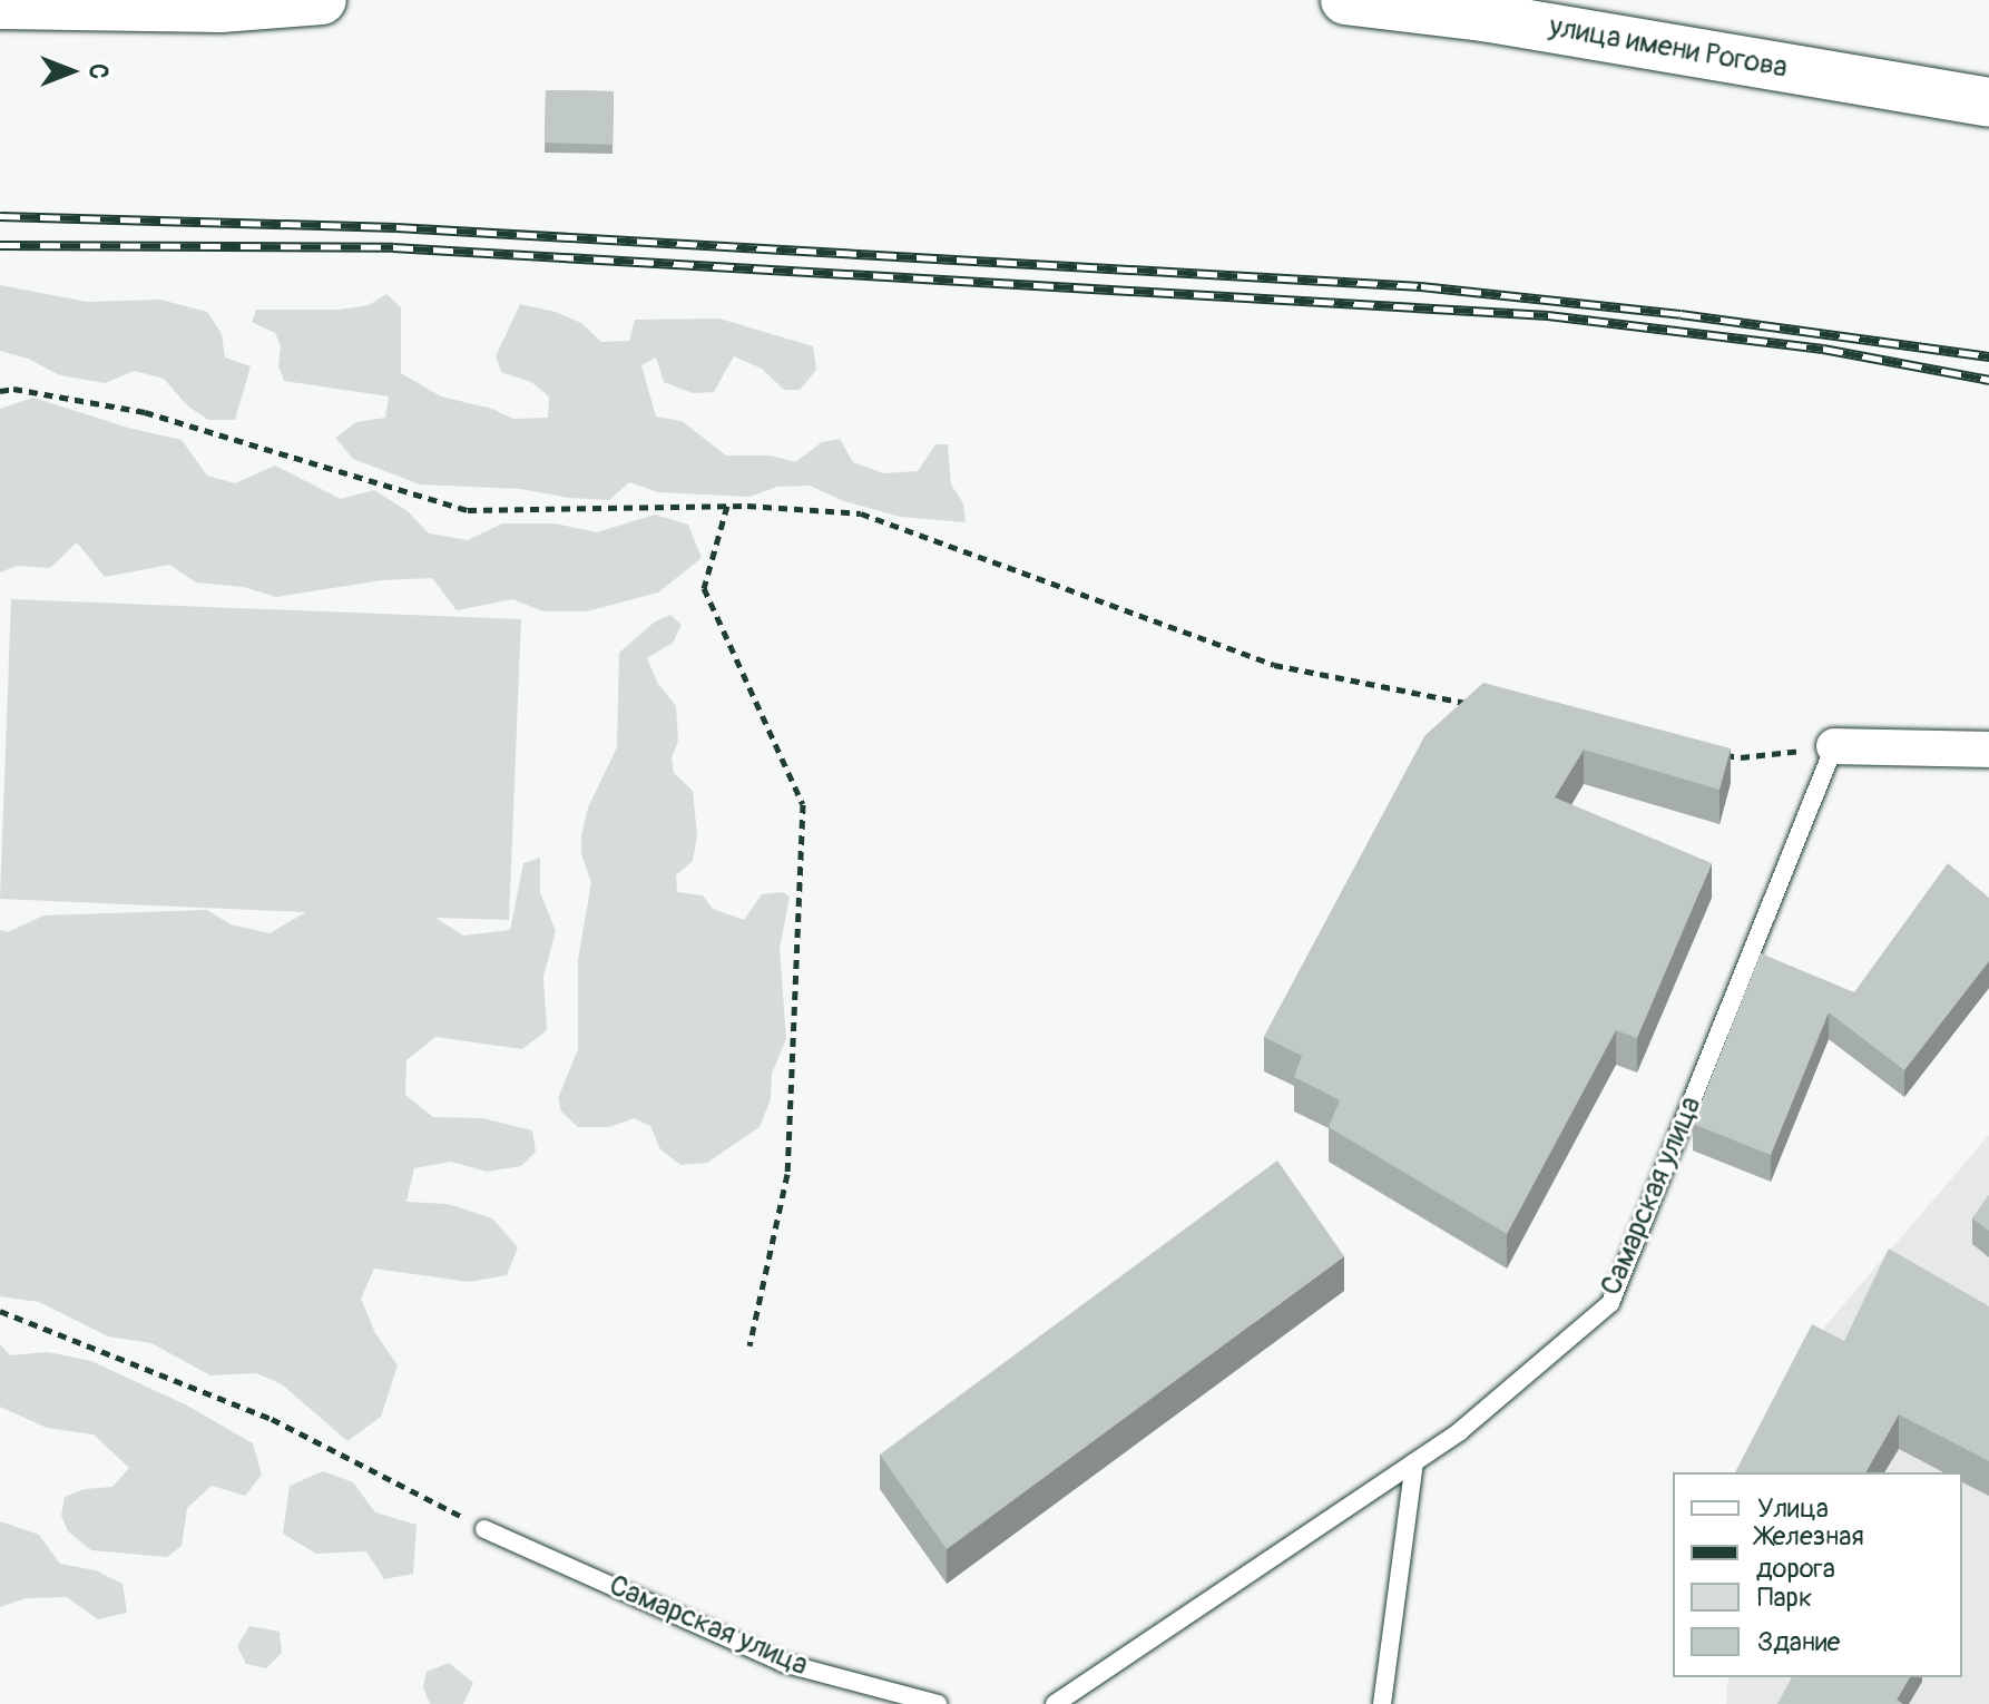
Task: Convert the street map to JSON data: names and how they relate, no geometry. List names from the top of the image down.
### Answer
{
  "streets": {
    "main road": ["улица имени Рогова"],
    "lane": ["Самарская улица"]
  },
  "legend": [
    "Улица",
    "Железная дорога",
    "Парк",
    "Здание"
  ],
  "north": "right"
}
